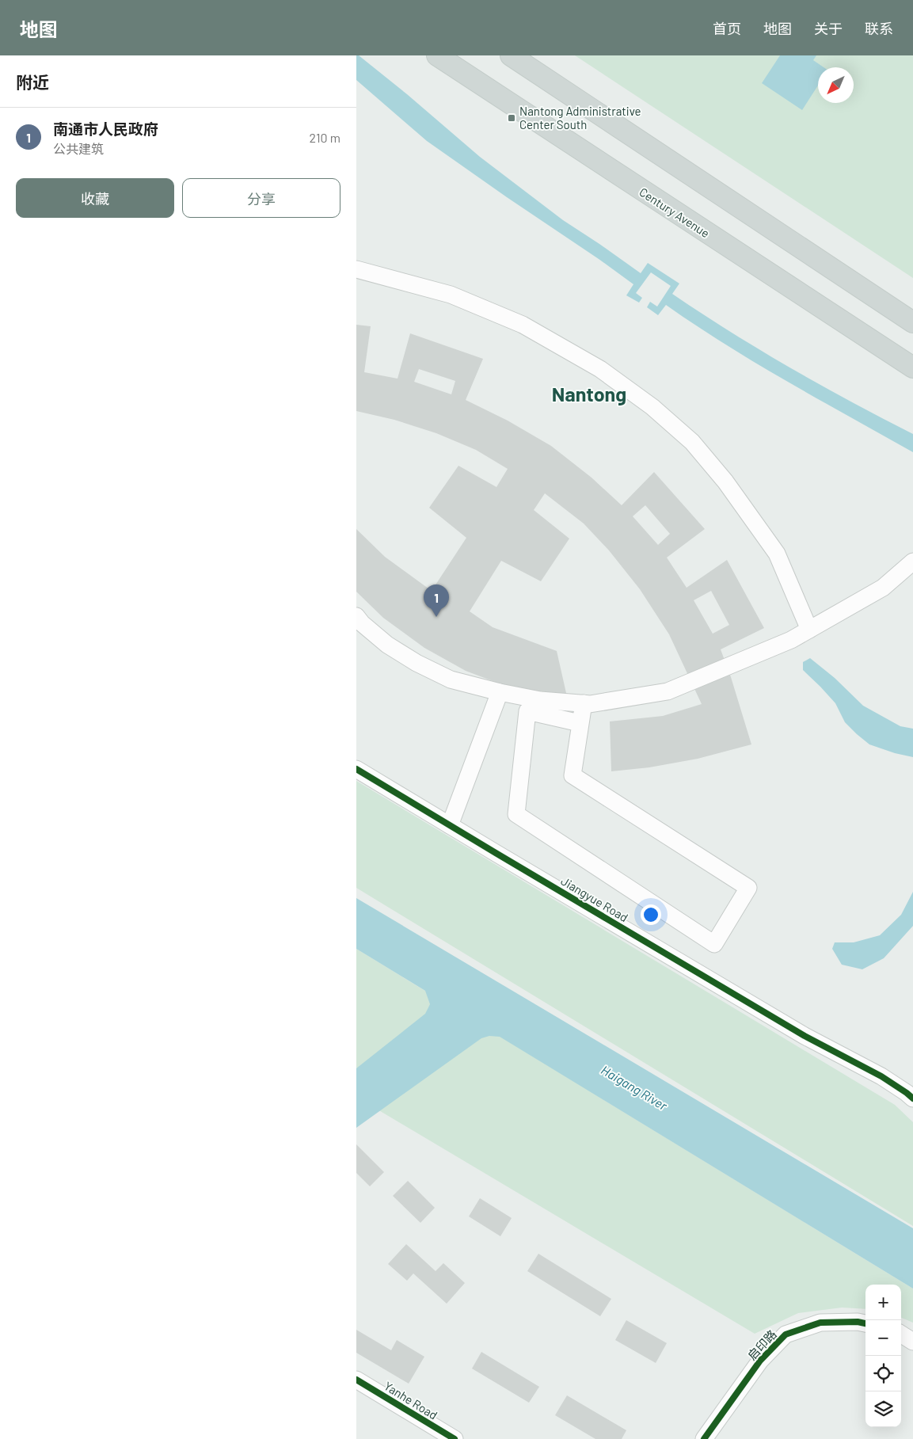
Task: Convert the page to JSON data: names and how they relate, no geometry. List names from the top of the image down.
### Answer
{
  "streets": {
    "main road": ["Century Avenue"],
    "street": ["Jiangyue Road", "启印路", "Yanhe Road"]
  },
  "districts": ["Nantong"],
  "water": ["Haigang River"],
  "places": {
    "transit": ["Nantong Administrative Center South"]
  },
  "north": "bottom left",
  "page": {
    "header": "地图",
    "nav": [
      "首页",
      "地图",
      "关于",
      "联系"
    ],
    "heading": "附近",
    "list": [
      {
        "mark": "1",
        "name": "南通市人民政府",
        "note": "公共建筑",
        "value": "210 m"
      }
    ],
    "buttons": ["收藏", "分享"],
    "pins": "1",
    "map_buttons": ["+", "−"]
  }
}
